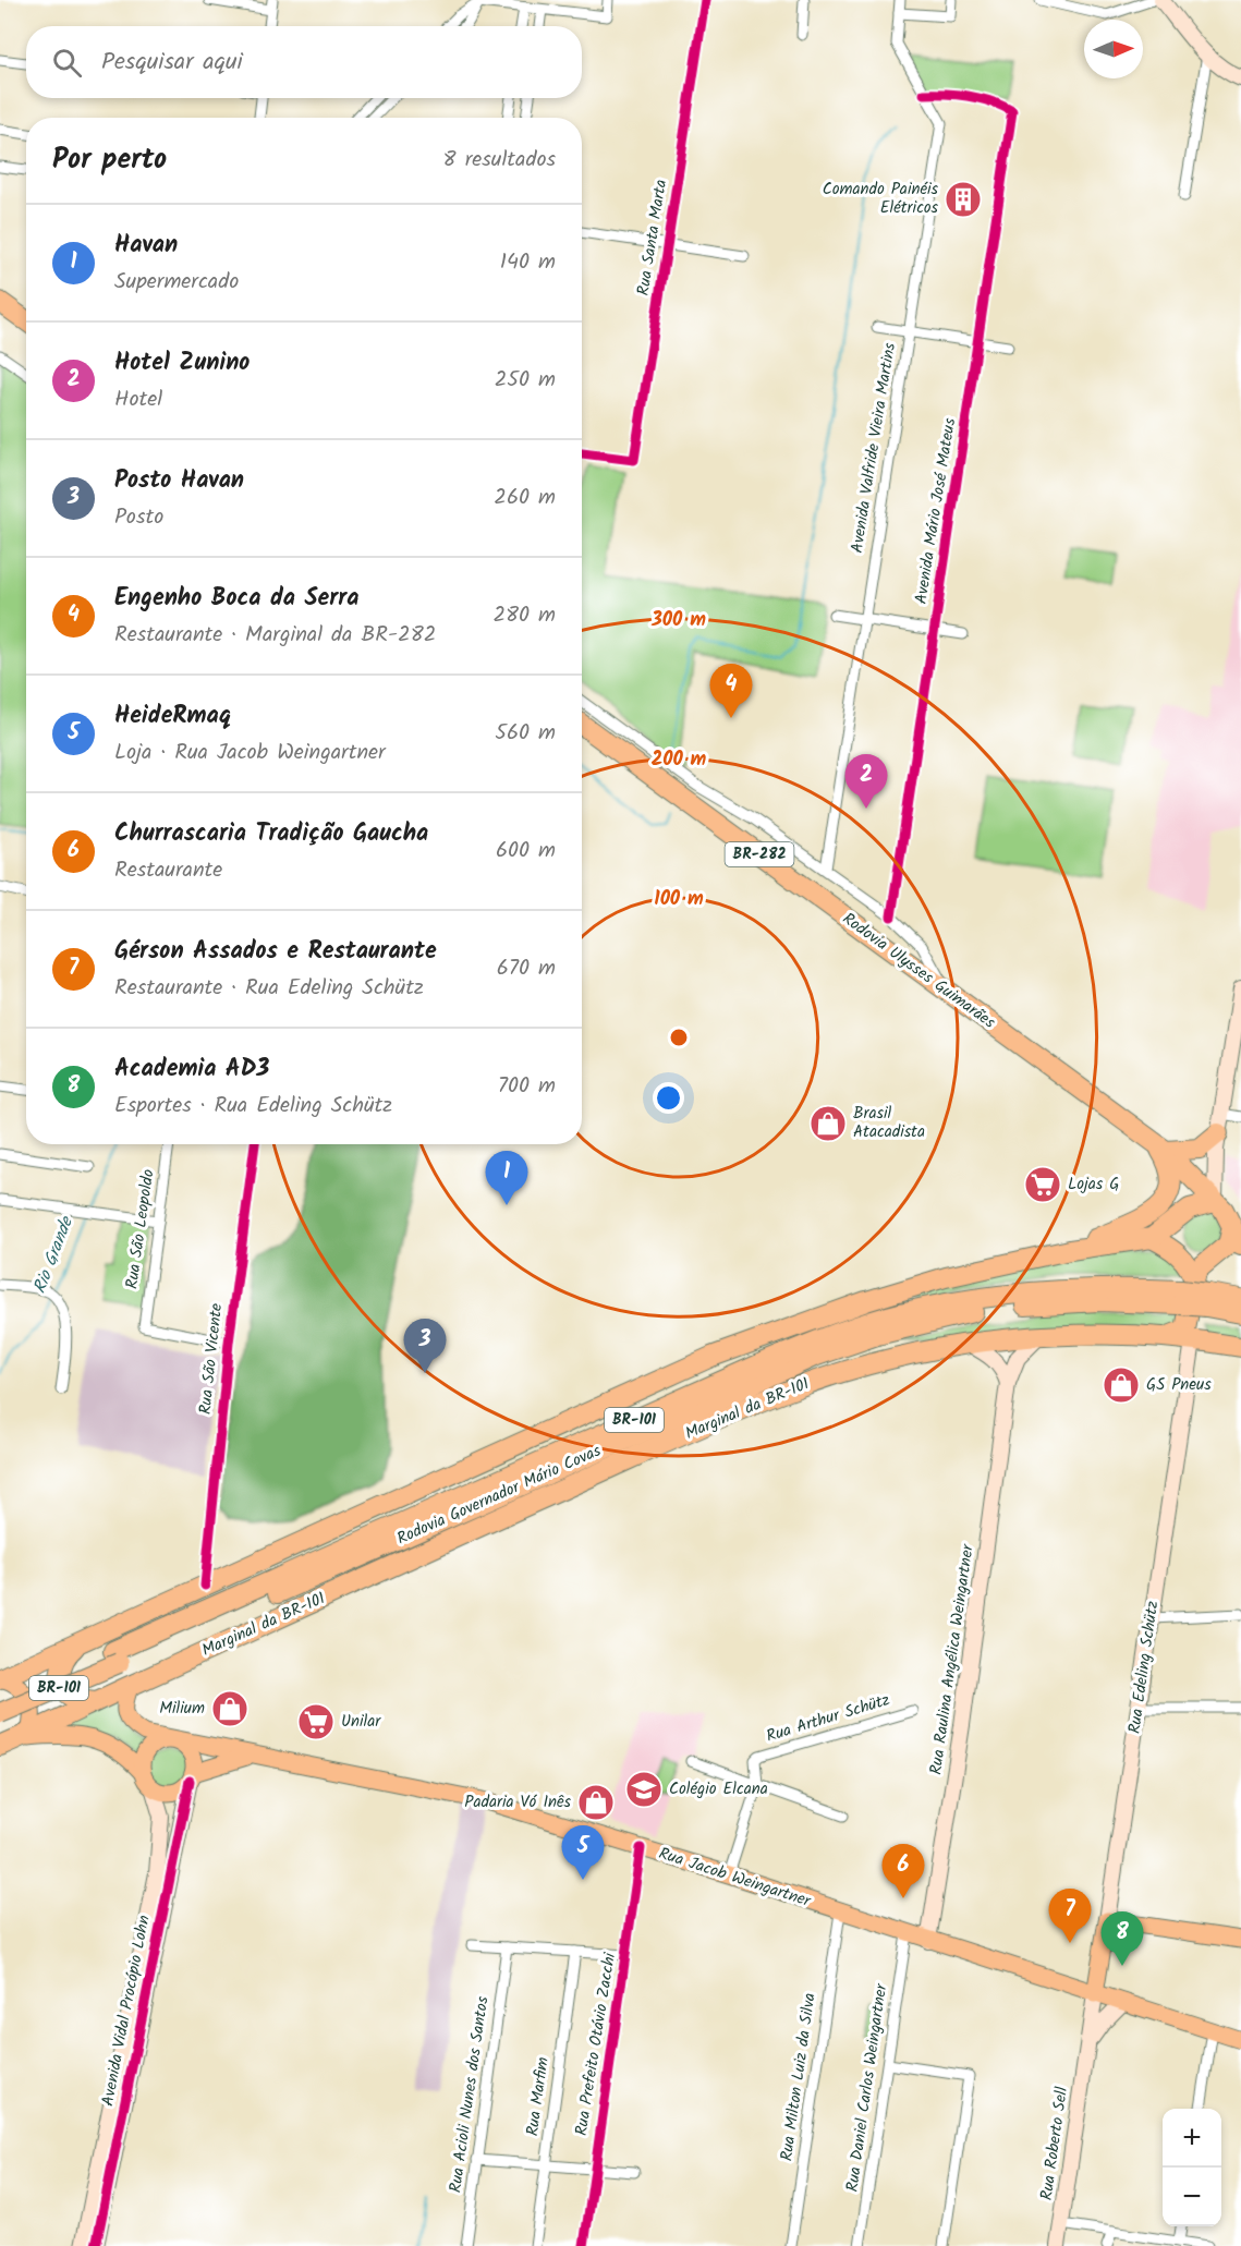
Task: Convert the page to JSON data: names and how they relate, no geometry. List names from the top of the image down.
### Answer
{
  "streets": {
    "highway": [
      "BR-282",
      "Rodovia Ulysses Guimarães",
      "Marginal da BR-101",
      "BR-101",
      "Rodovia Governador Mário Covas"
    ],
    "main road": [
      "Rua Raulina Angélica Weingartner",
      "Rua Edeling Schütz",
      "Rua Jacob Weingartner",
      "Avenida Vidal Procópio Lohn",
      "Rua Roberto Sell"
    ],
    "street": [
      "Rua Santa Marta",
      "Avenida Valfride Vieira Martins",
      "Avenida Mário José Mateus",
      "Rua São Leopoldo",
      "Rua São Vicente",
      "Rua Arthur Schütz",
      "Rua Prefeito Otávio Zacchi",
      "Rua Milton Luiz da Silva",
      "Rua Daniel Carlos Weingartner",
      "Rua Acioli Nunes dos Santos",
      "Rua Marfim"
    ]
  },
  "crossings": [
    ["Avenida Valfride Vieira Martins", "Avenida Mário José Mateus"],
    ["Rua São Leopoldo", "Rua São Vicente"],
    ["Marginal da BR-101", "Rua Raulina Angélica Weingartner"],
    ["Marginal da BR-101", "Rua Edeling Schütz"],
    ["Marginal da BR-101", "Rua Jacob Weingartner"],
    ["Rua Raulina Angélica Weingartner", "Rua Jacob Weingartner"],
    ["Rua Edeling Schütz", "Rua Jacob Weingartner"],
    ["Rua Edeling Schütz", "Rua Roberto Sell"],
    ["Rua Arthur Schütz", "Rua Jacob Weingartner"],
    ["Rua Jacob Weingartner", "Avenida Vidal Procópio Lohn"],
    ["Rua Jacob Weingartner", "Rua Prefeito Otávio Zacchi"],
    ["Rua Jacob Weingartner", "Rua Milton Luiz da Silva"],
    ["Rua Jacob Weingartner", "Rua Daniel Carlos Weingartner"],
    ["Rua Jacob Weingartner", "Rua Roberto Sell"]
  ],
  "water": ["Rio Grande"],
  "places": {
    "building": ["Comando Painéis Elétricos"],
    "shop": [
      "Brasil Atacadista",
      "GS Pneus",
      "Milium",
      "Padaria Vó Inês"
    ],
    "supermarket": ["Lojas G", "Unilar"],
    "school or university": ["Colégio Elcana"]
  },
  "north": "right",
  "page": {
    "search": "Pesquisar aqui",
    "heading": ["Por perto", "8 resultados"],
    "list": [
      {
        "mark": "1",
        "name": "Havan",
        "note": "Supermercado",
        "value": "140 m"
      },
      {
        "mark": "2",
        "name": "Hotel Zunino",
        "note": "Hotel",
        "value": "250 m"
      },
      {
        "mark": "3",
        "name": "Posto Havan",
        "note": "Posto",
        "value": "260 m"
      },
      {
        "mark": "4",
        "name": "Engenho Boca da Serra",
        "note": "Restaurante · Marginal da BR-282",
        "value": "280 m"
      },
      {
        "mark": "5",
        "name": "HeideRmaq",
        "note": "Loja · Rua Jacob Weingartner",
        "value": "560 m"
      },
      {
        "mark": "6",
        "name": "Churrascaria Tradição Gaucha",
        "note": "Restaurante",
        "value": "600 m"
      },
      {
        "mark": "7",
        "name": "Gérson Assados e Restaurante",
        "note": "Restaurante · Rua Edeling Schütz",
        "value": "670 m"
      },
      {
        "mark": "8",
        "name": "Academia AD3",
        "note": "Esportes · Rua Edeling Schütz",
        "value": "700 m"
      }
    ],
    "pins": [
      "4",
      "2",
      "1",
      "3",
      "5",
      "6",
      "7",
      "8"
    ],
    "map_buttons": ["+", "−"]
  },
  "rings": ["300 m", "200 m", "100 m"]
}
